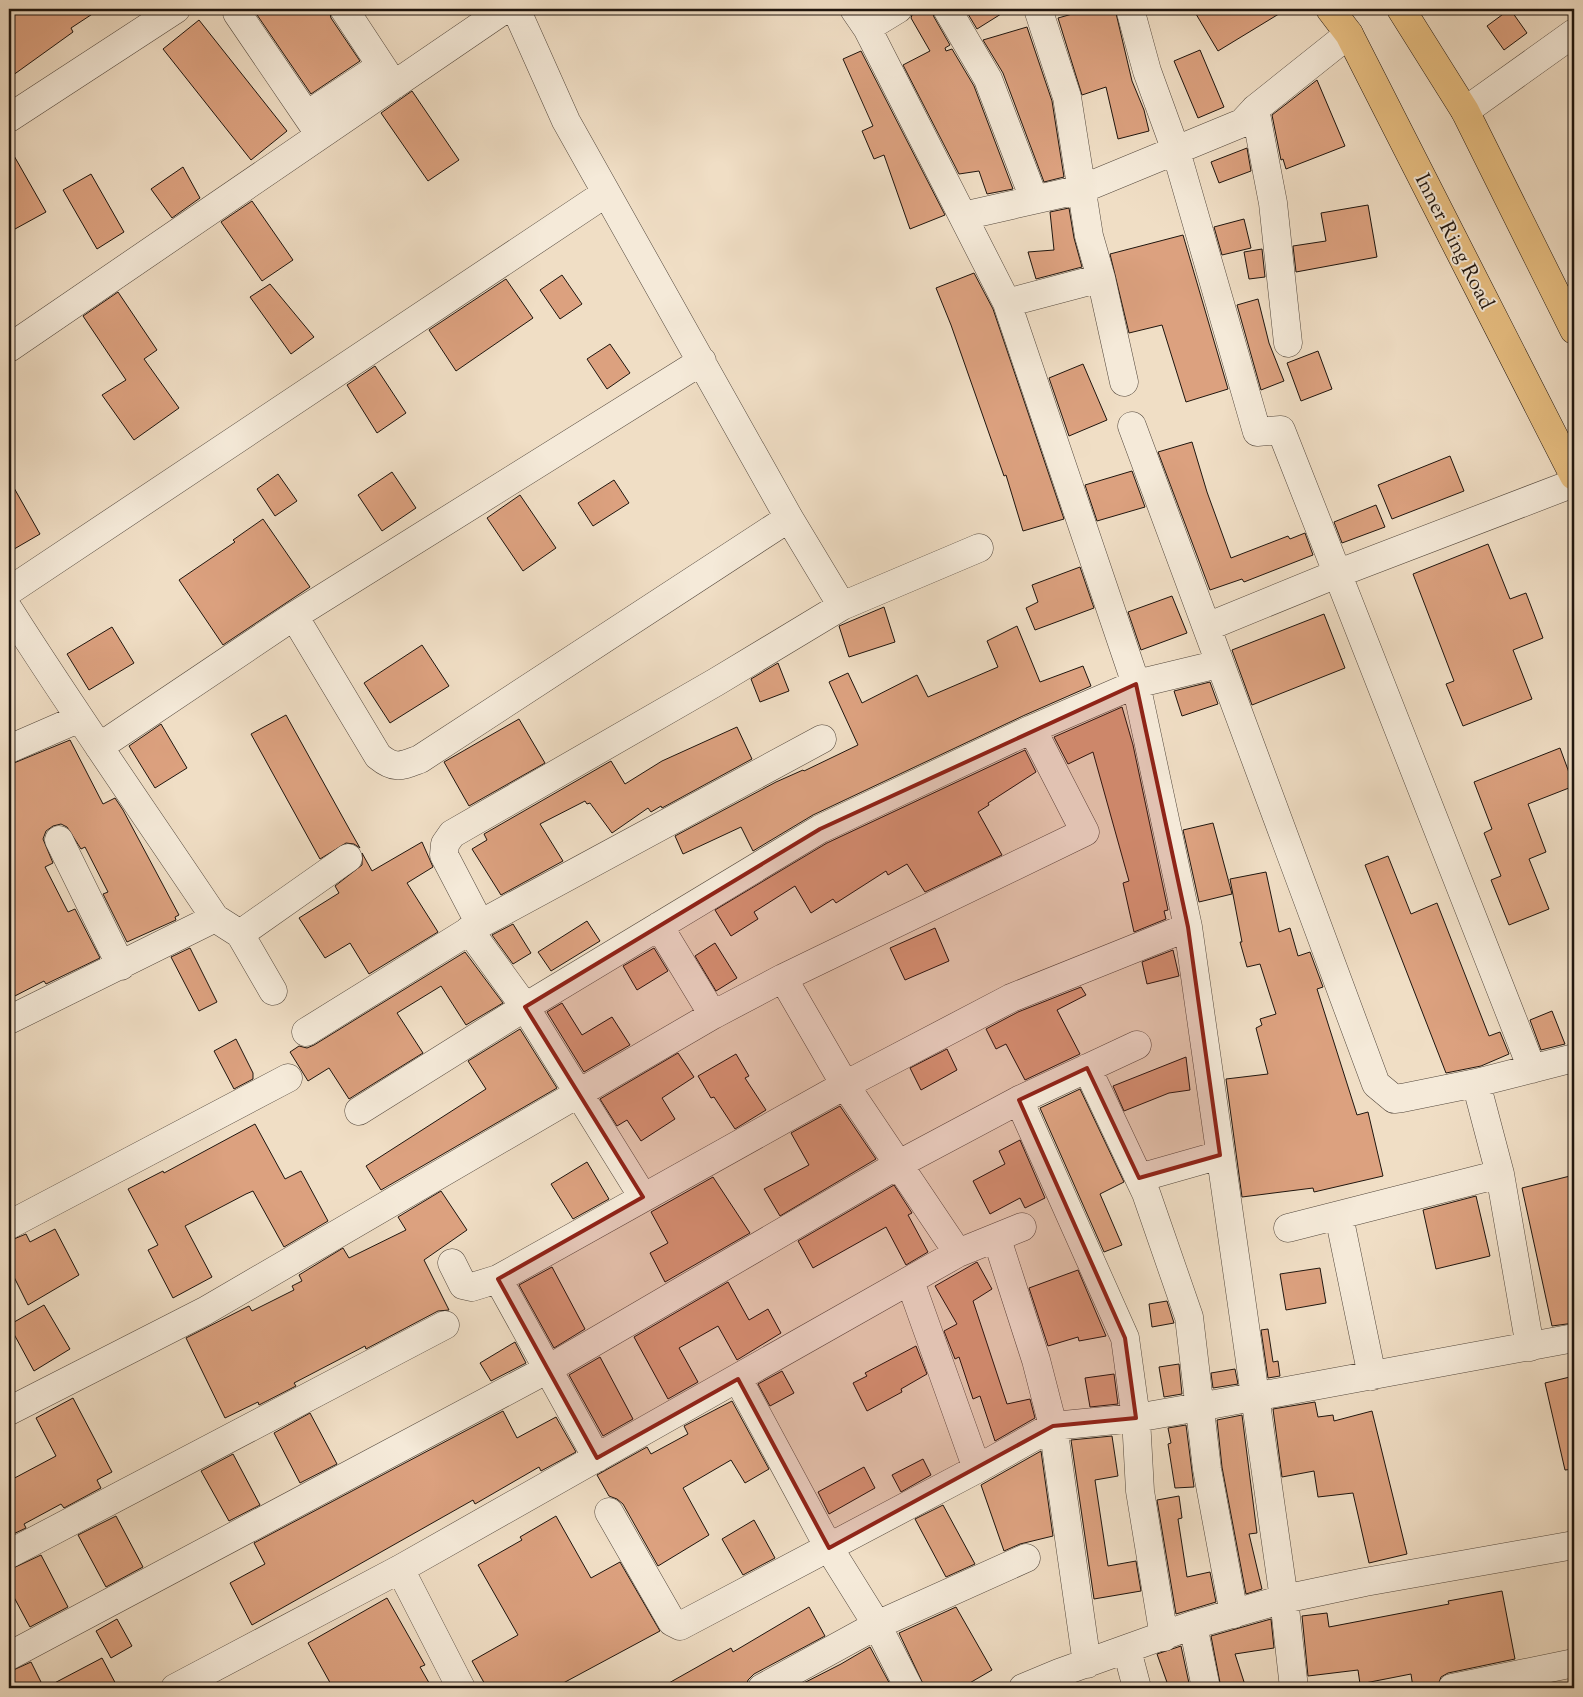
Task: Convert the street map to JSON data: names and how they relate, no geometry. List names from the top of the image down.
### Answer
{
  "streets": {
    "highway": ["Inner Ring Road"]
  }
}
